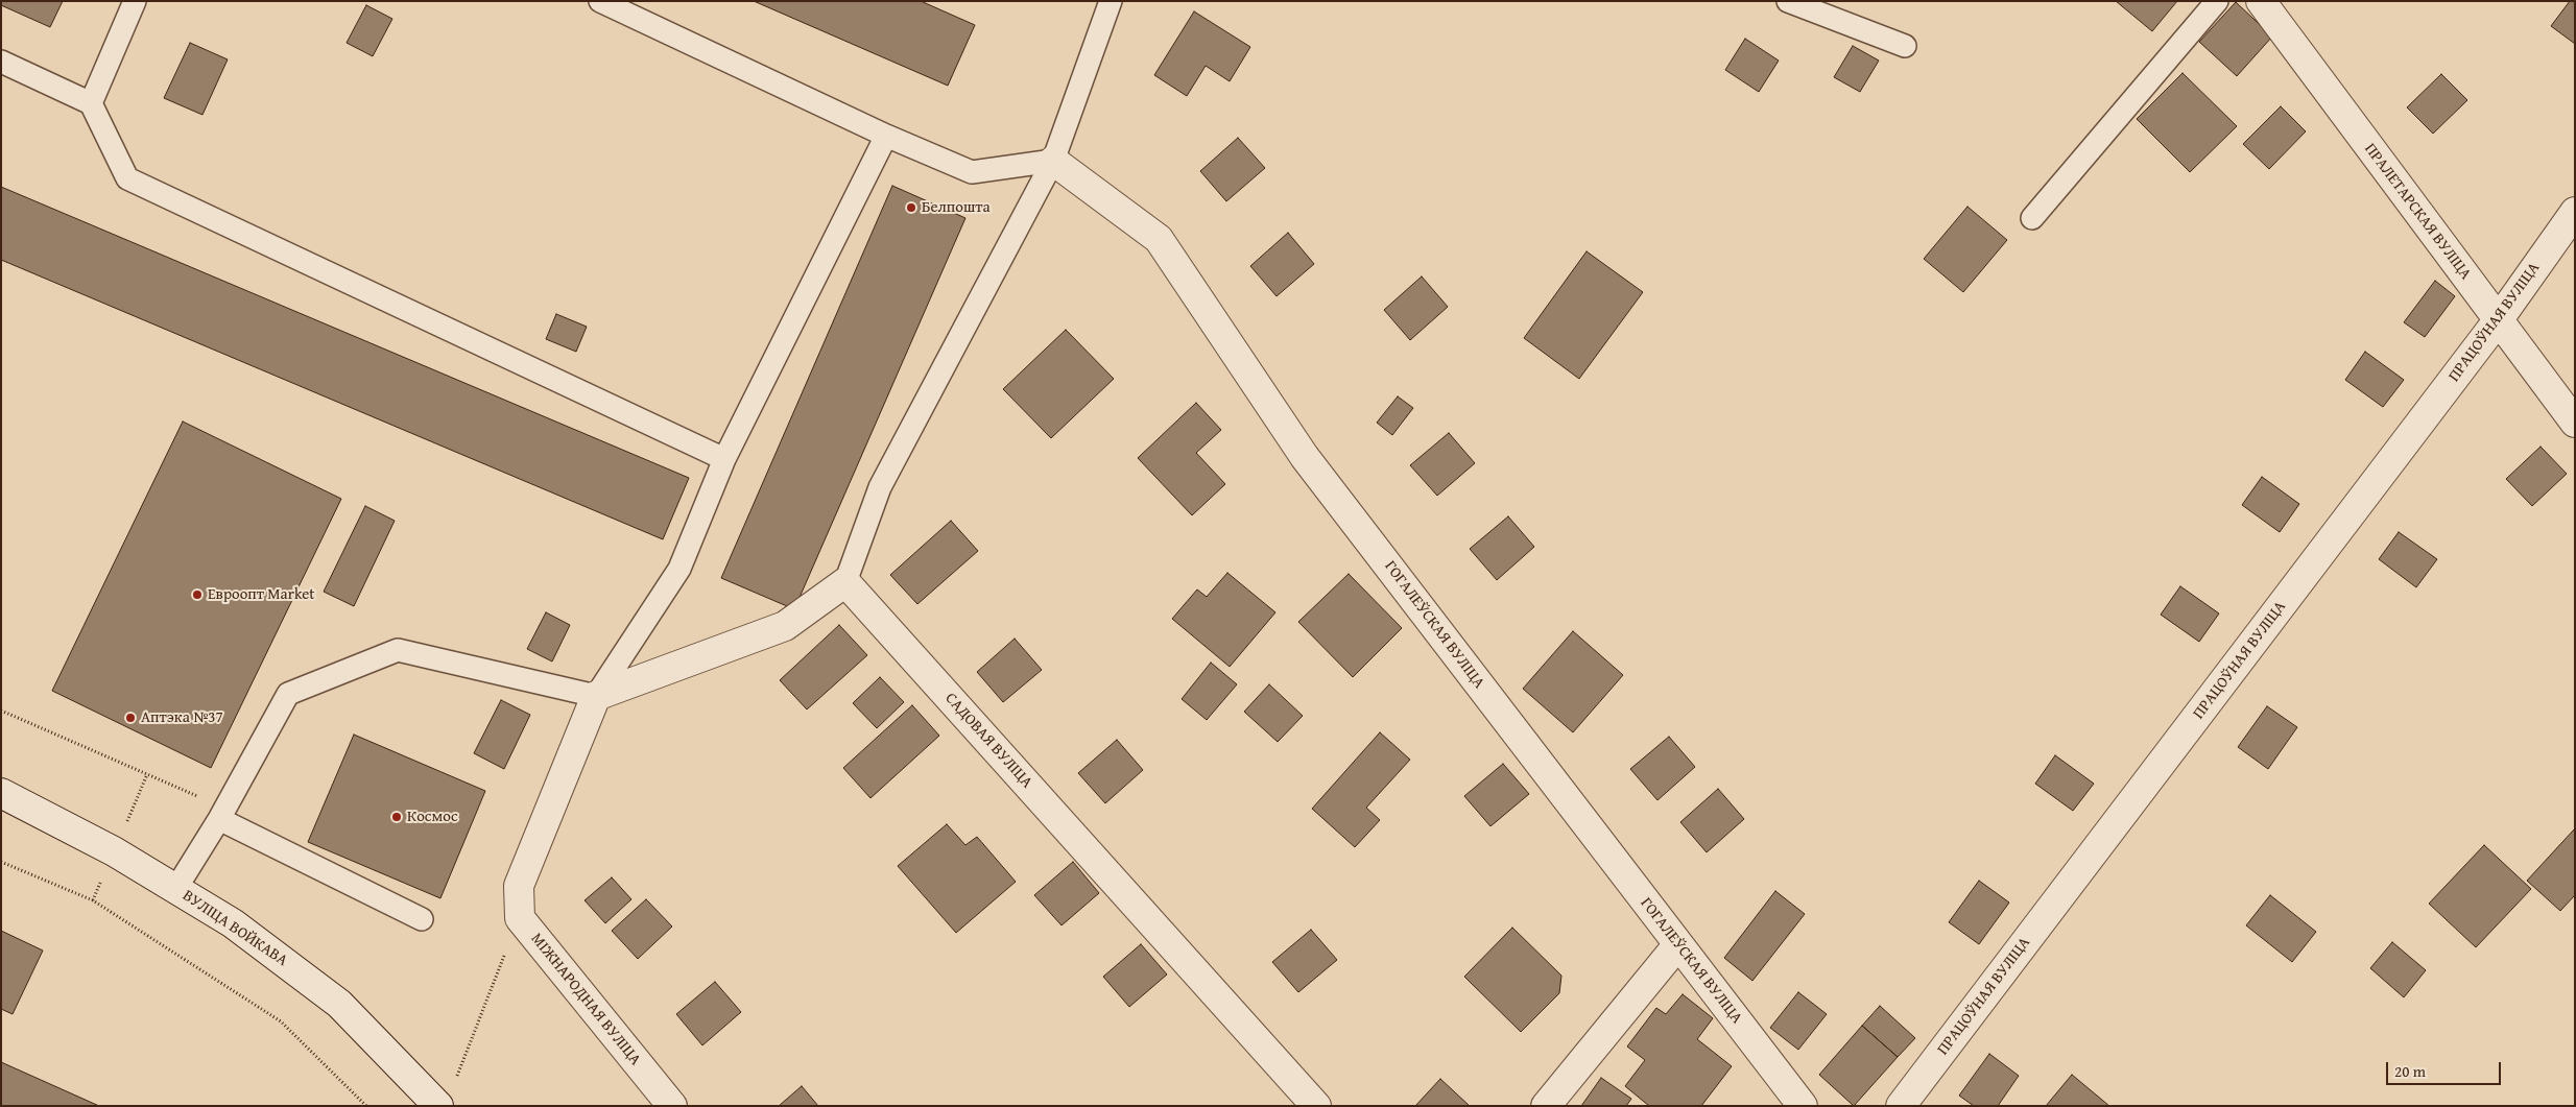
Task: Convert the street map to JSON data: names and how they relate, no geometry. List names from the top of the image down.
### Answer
{
  "streets": {
    "street": [
      "ПРАЛЕТАРСКАЯ ВУЛІЦА",
      "ПРАЦОЎНАЯ ВУЛІЦА",
      "ГОГАЛЕЎСКАЯ ВУЛІЦА",
      "САДОВАЯ ВУЛІЦА",
      "ВУЛІЦА ВОЙКАВА",
      "МІЖНАРОДНАЯ ВУЛІЦА"
    ]
  },
  "crossings": [
    ["ПРАЛЕТАРСКАЯ ВУЛІЦА", "ПРАЦОЎНАЯ ВУЛІЦА"]
  ],
  "places": [
    "Белпошта",
    "Евроопт Market",
    "Аптэка №37",
    "Космос"
  ],
  "scale_bar": "20 m"
}
